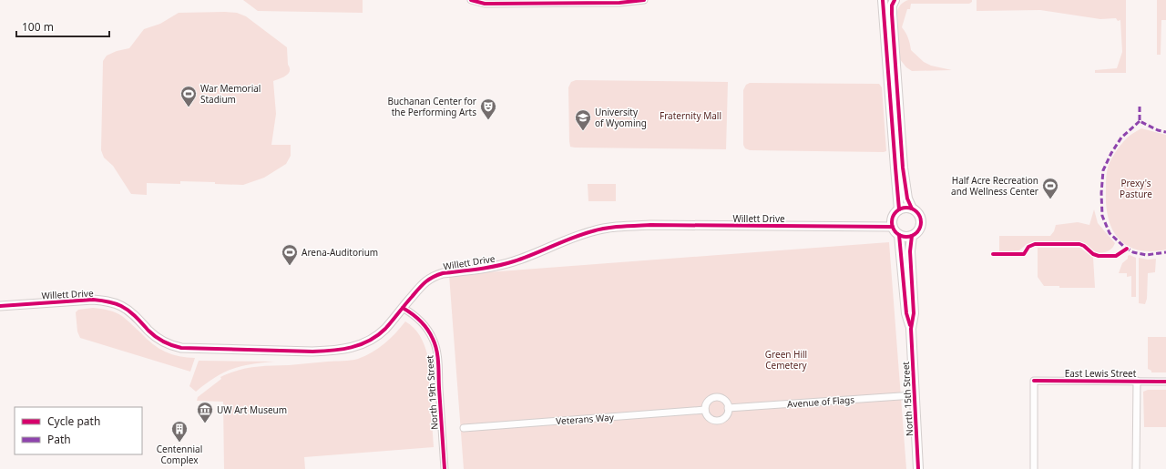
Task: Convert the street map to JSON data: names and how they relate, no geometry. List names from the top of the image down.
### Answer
{
  "streets": {
    "main road": ["North 15th Street"],
    "street": [
      "Willett Drive",
      "East Lewis Street",
      "North 19th Street",
      "Avenue of Flags",
      "Veterans Way"
    ]
  },
  "crossings": [
    ["Willett Drive", "North 19th Street"],
    ["Willett Drive", "North 15th Street"],
    ["North 15th Street", "Avenue of Flags"],
    ["Avenue of Flags", "Veterans Way"]
  ],
  "parks": ["Fraternity Mall", "Prexy's Pasture", "Green Hill Cemetery"],
  "places": {
    "sports": ["War Memorial Stadium", "Half Acre Recreation and Wellness Center", "Arena-Auditorium"],
    "theatre": ["Buchanan Center for the Performing Arts"],
    "school or university": ["University of Wyoming"],
    "museum": ["UW Art Museum"],
    "building": ["Centennial Complex"]
  },
  "legend": ["Cycle path", "Path"],
  "scale_bar": "100 m"
}
